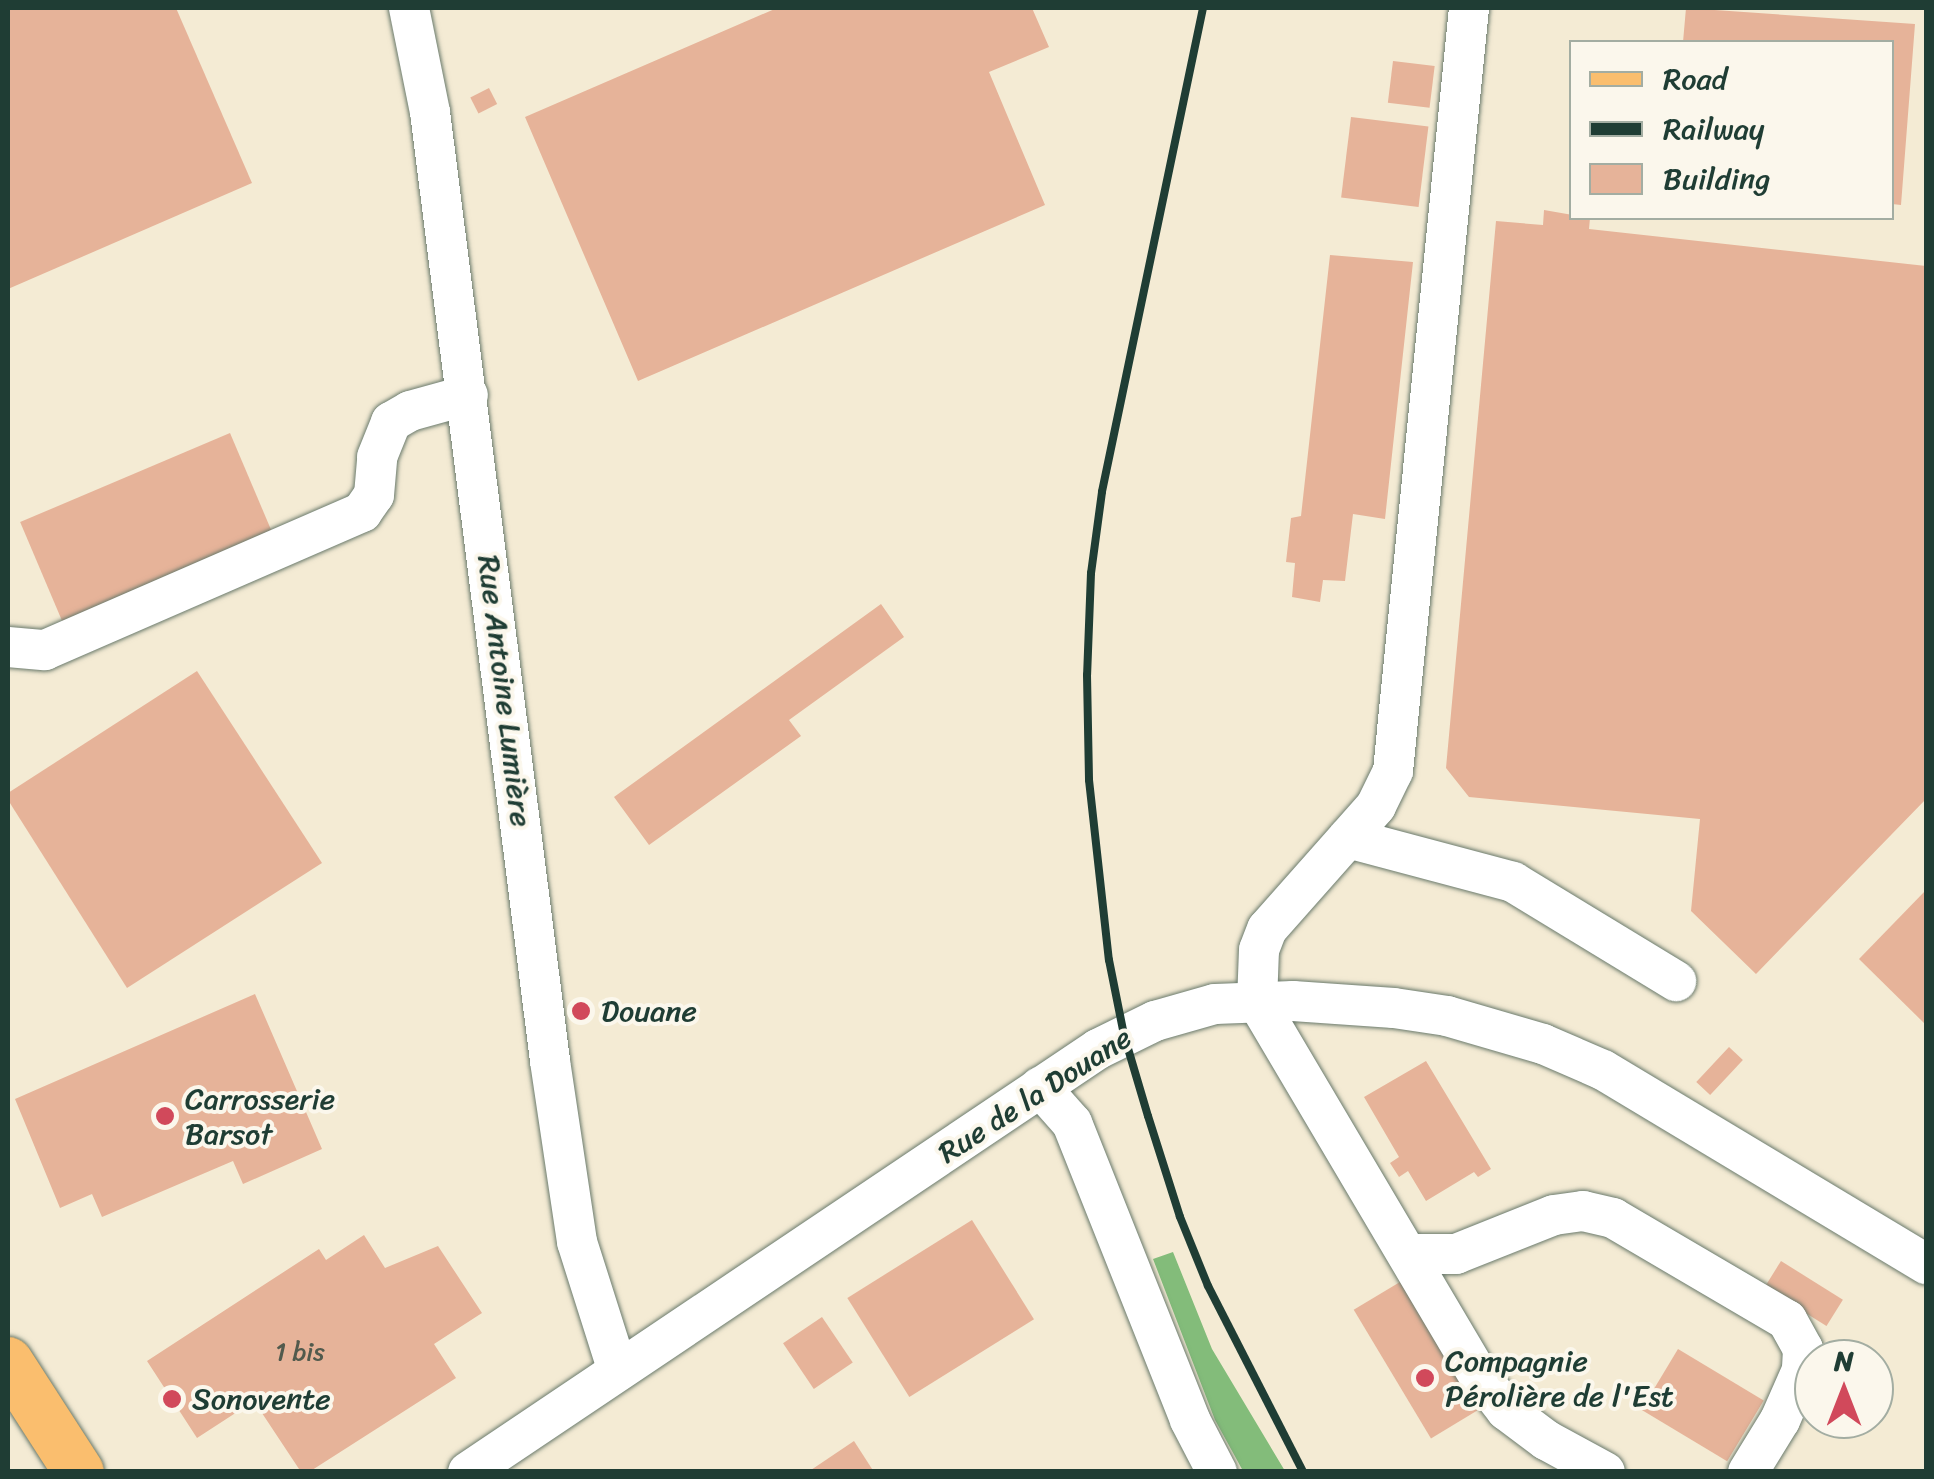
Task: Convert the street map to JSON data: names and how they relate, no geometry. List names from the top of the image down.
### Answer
{
  "streets": {
    "street": ["Rue Antoine Lumière", "Rue de la Douane"]
  },
  "crossings": [
    ["Rue Antoine Lumière", "Rue de la Douane"]
  ],
  "places": [
    "Douane",
    "Carrosserie Barsot",
    "Compagnie Pérolière de l'Est",
    "Sonovente"
  ],
  "house_numbers": ["1 bis"],
  "legend": ["Road", "Railway", "Building"],
  "north": "top"
}
